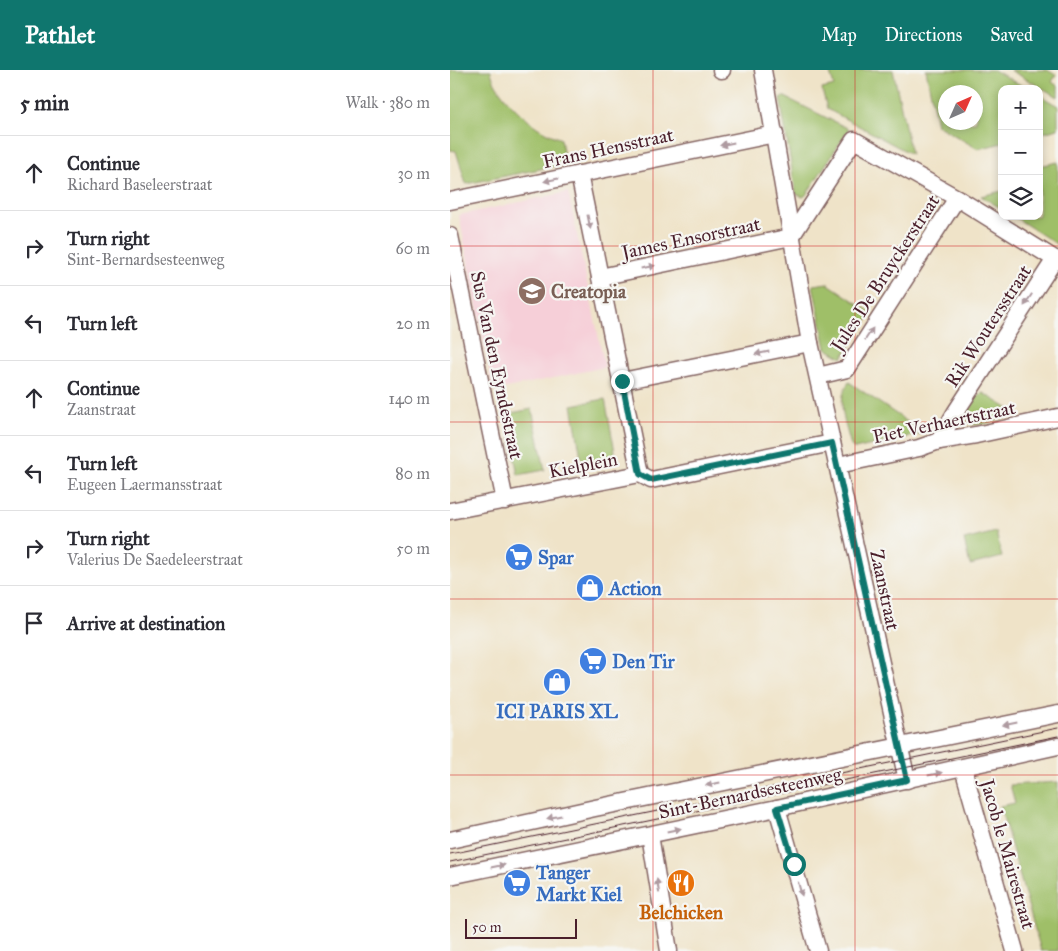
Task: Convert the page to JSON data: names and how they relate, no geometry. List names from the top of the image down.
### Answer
{
  "streets": {
    "street": [
      "Frans Hensstraat",
      "James Ensorstraat",
      "Jules De Bruyckerstraat",
      "Rik Woutersstraat",
      "Sus Van den Eyndestraat",
      "Piet Verhaertstraat",
      "Kielplein",
      "Zaanstraat",
      "Sint-Bernardsesteenweg",
      "Jacob le Mairestraat"
    ]
  },
  "crossings": [
    ["Frans Hensstraat", "Zaanstraat"],
    ["James Ensorstraat", "Zaanstraat"],
    ["Jules De Bruyckerstraat", "Zaanstraat"],
    ["Rik Woutersstraat", "Piet Verhaertstraat"],
    ["Sus Van den Eyndestraat", "Kielplein"],
    ["Piet Verhaertstraat", "Zaanstraat"],
    ["Kielplein", "Zaanstraat"],
    ["Zaanstraat", "Sint-Bernardsesteenweg"],
    ["Sint-Bernardsesteenweg", "Jacob le Mairestraat"]
  ],
  "one_way": ["Frans Hensstraat", "Jules De Bruyckerstraat", "Rik Woutersstraat"],
  "places": {
    "school or university": ["Creatopia"],
    "supermarket": ["Spar", "Den Tir", "Tanger Markt Kiel"],
    "shop": ["Action", "ICI PARIS XL"],
    "restaurant": ["Belchicken"]
  },
  "scale_bar": "50 m",
  "north": "top right",
  "page": {
    "header": "Pathlet",
    "nav": ["Map", "Directions", "Saved"],
    "heading": ["5 min", "Walk · 380 m"],
    "map_buttons": ["+", "−"],
    "list": [
      ["Continue", "Richard Baseleerstraat", "30 m"],
      ["Turn right", "Sint-Bernardsesteenweg", "60 m"],
      ["Turn left", "20 m"],
      ["Continue", "Zaanstraat", "140 m"],
      ["Turn left", "Eugeen Laermansstraat", "80 m"],
      ["Turn right", "Valerius De Saedeleerstraat", "50 m"],
      "Arrive at destination"
    ],
    "scale": "50 m"
  }
}
